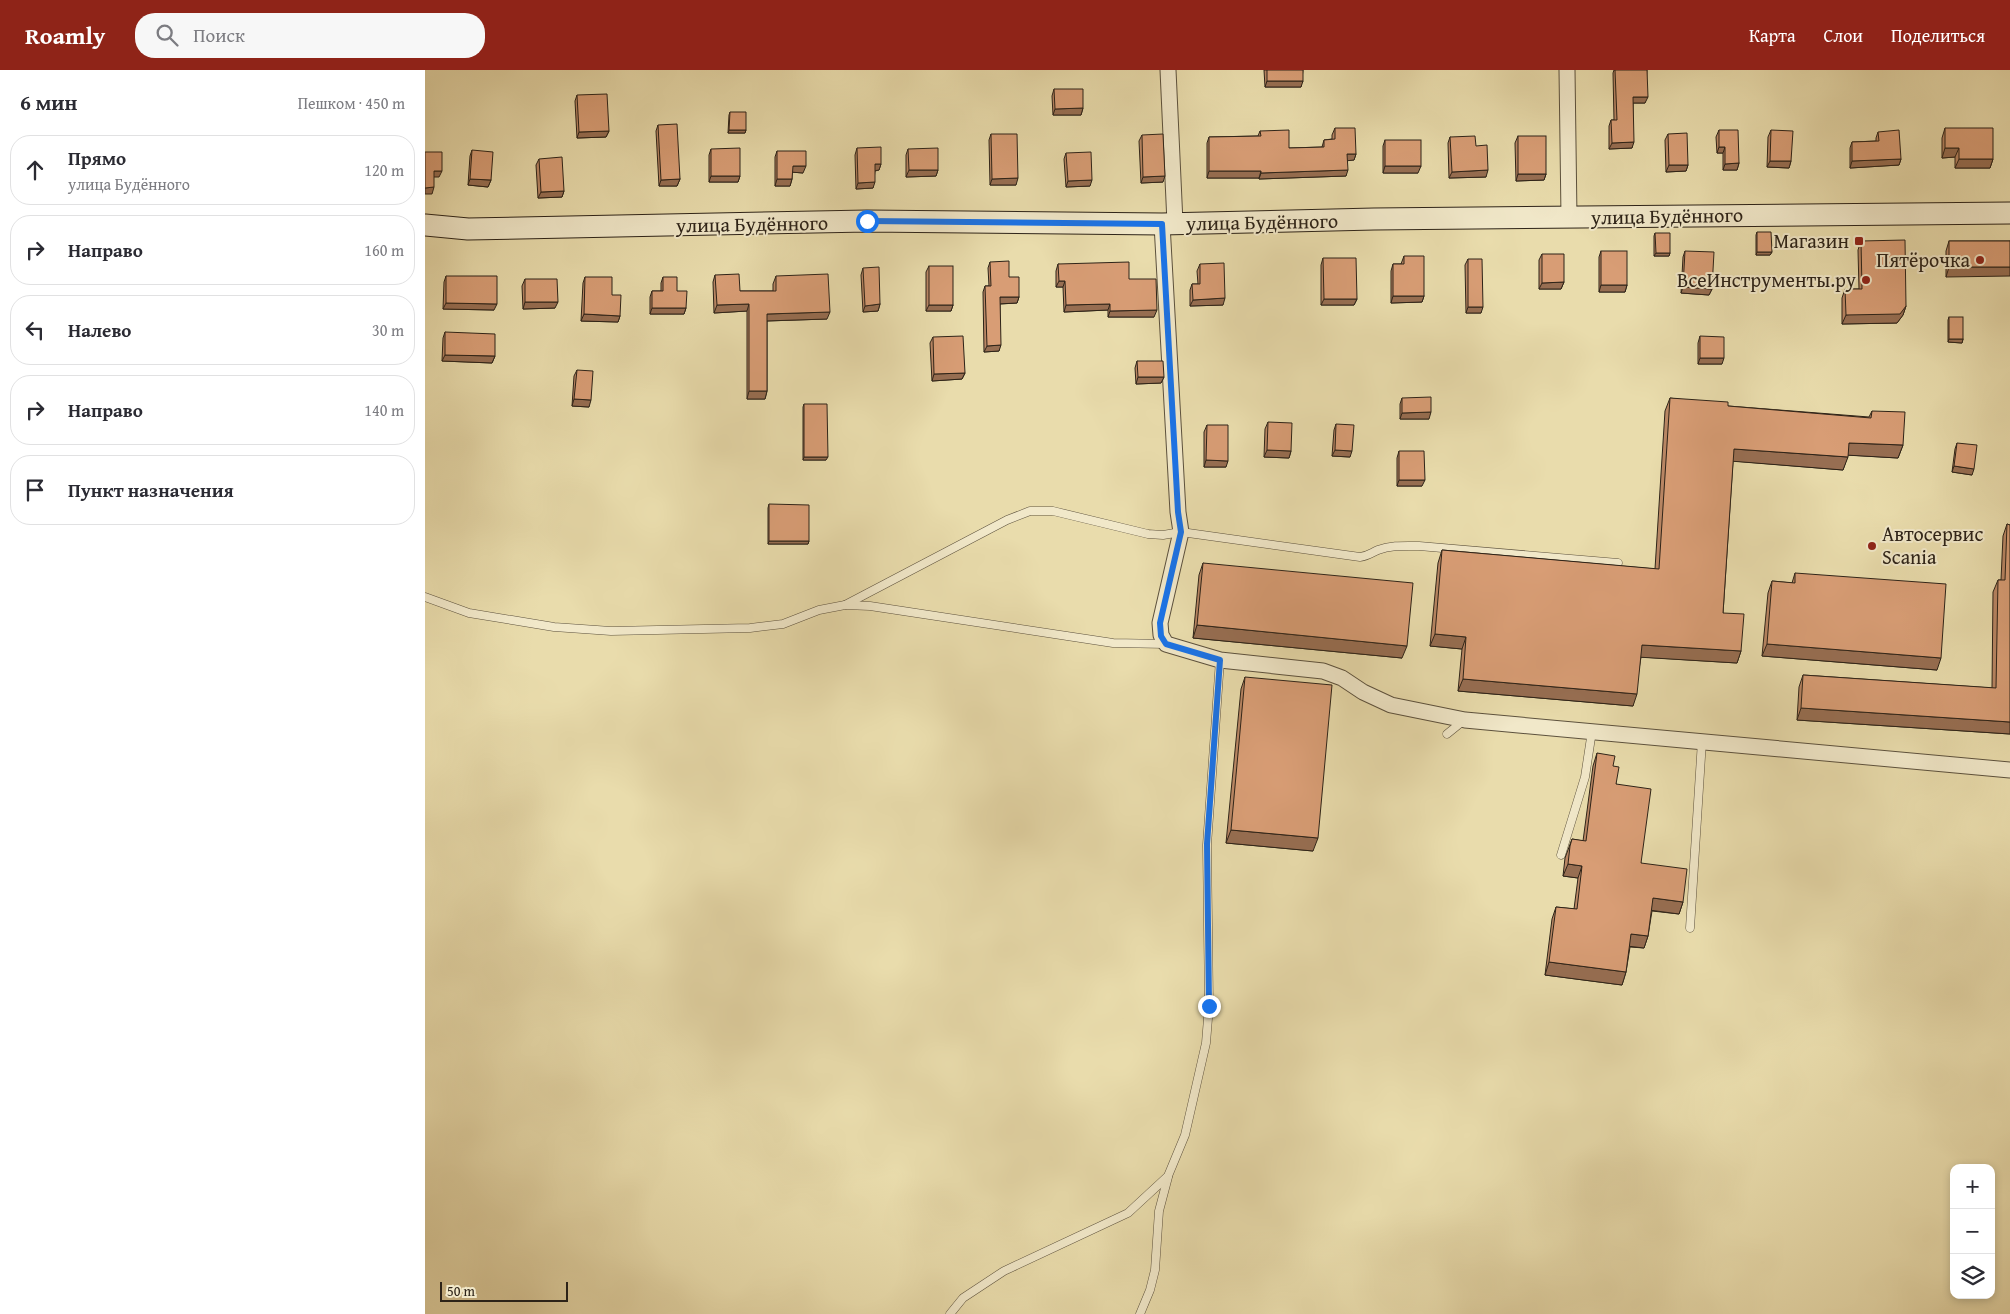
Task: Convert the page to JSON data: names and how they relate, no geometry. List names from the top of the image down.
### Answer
{
  "streets": {
    "main road": ["улица Будённого"]
  },
  "places": {
    "transit": ["Магазин"],
    "other": ["Пятёрочка", "ВсеИнструменты.ру", "Автосервис Scania"]
  },
  "scale_bar": "50 m",
  "page": {
    "header": "Roamly",
    "search": "Поиск",
    "nav": ["Карта", "Слои", "Поделиться"],
    "heading": ["6 мин", "Пешком · 450 m"],
    "list": [
      ["Прямо", "улица Будённого", "120 m"],
      ["Направо", "160 m"],
      ["Налево", "30 m"],
      ["Направо", "140 m"],
      "Пункт назначения"
    ],
    "map_buttons": ["+", "−"],
    "scale": "50 m"
  }
}
